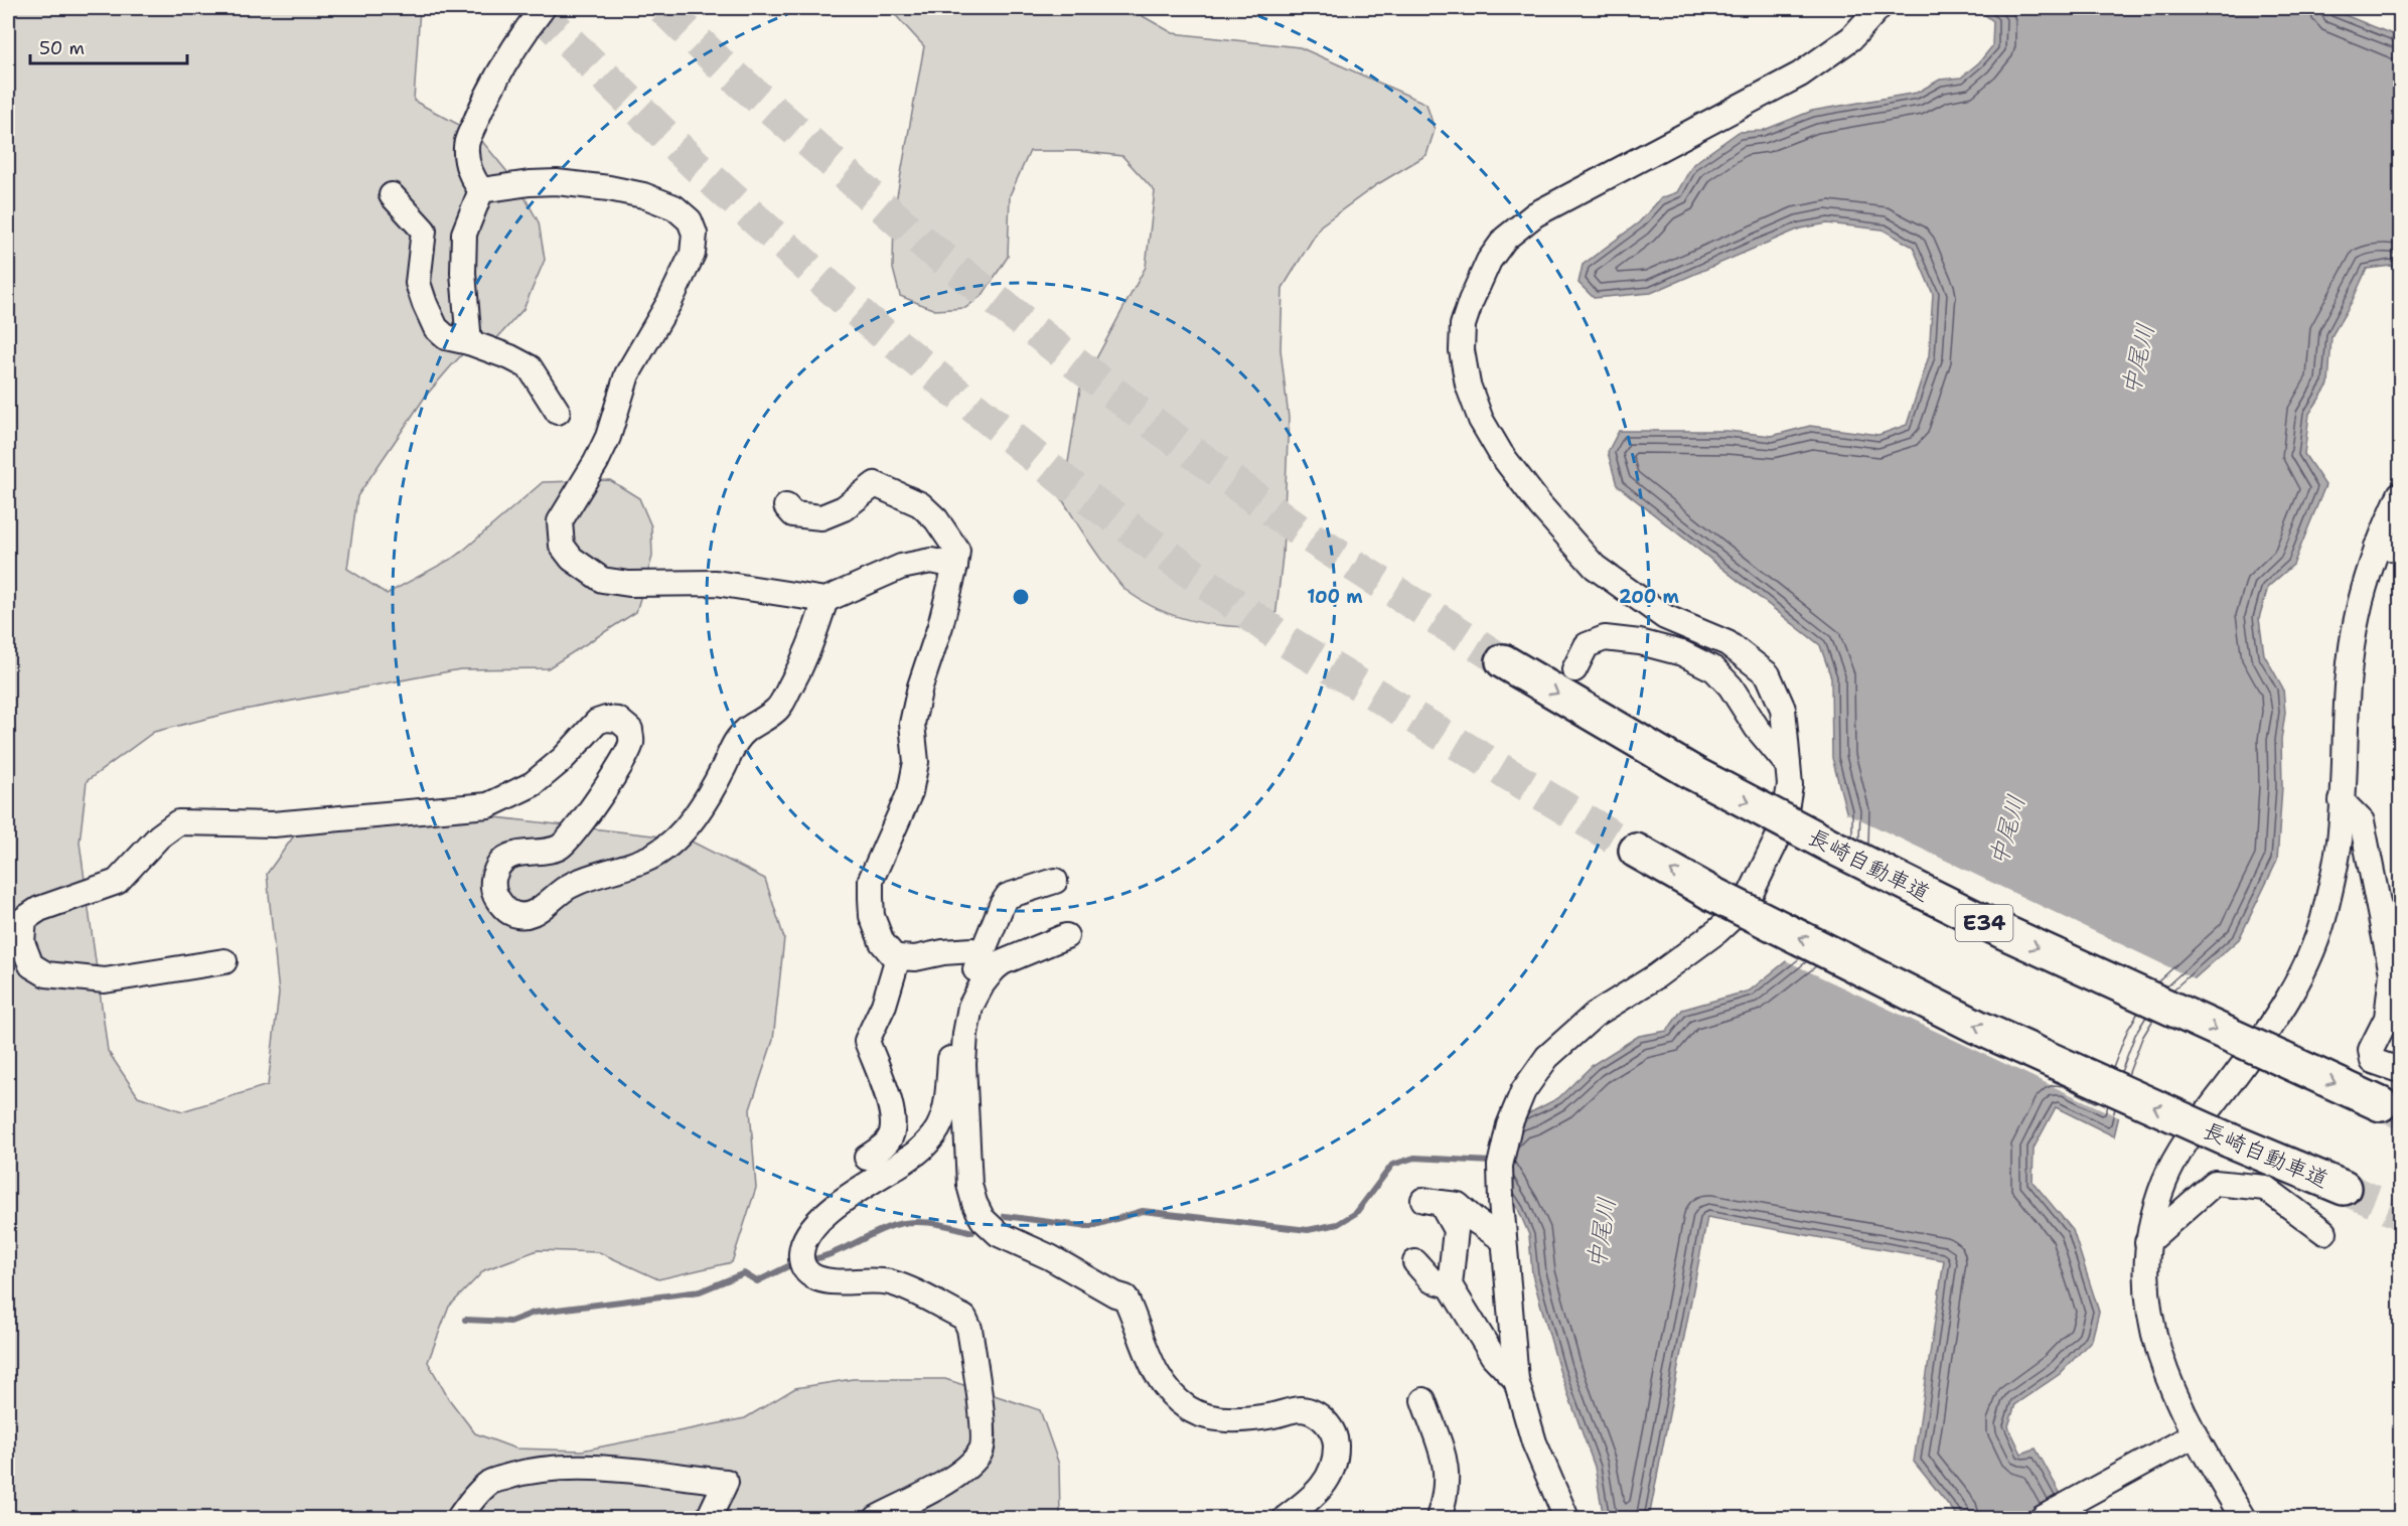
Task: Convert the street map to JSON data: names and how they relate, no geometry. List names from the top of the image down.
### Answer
{
  "streets": {
    "highway": ["長崎自動車道", "E34"]
  },
  "water": ["中尾川"],
  "scale_bar": "50 m",
  "rings": ["100 m", "200 m"]
}
